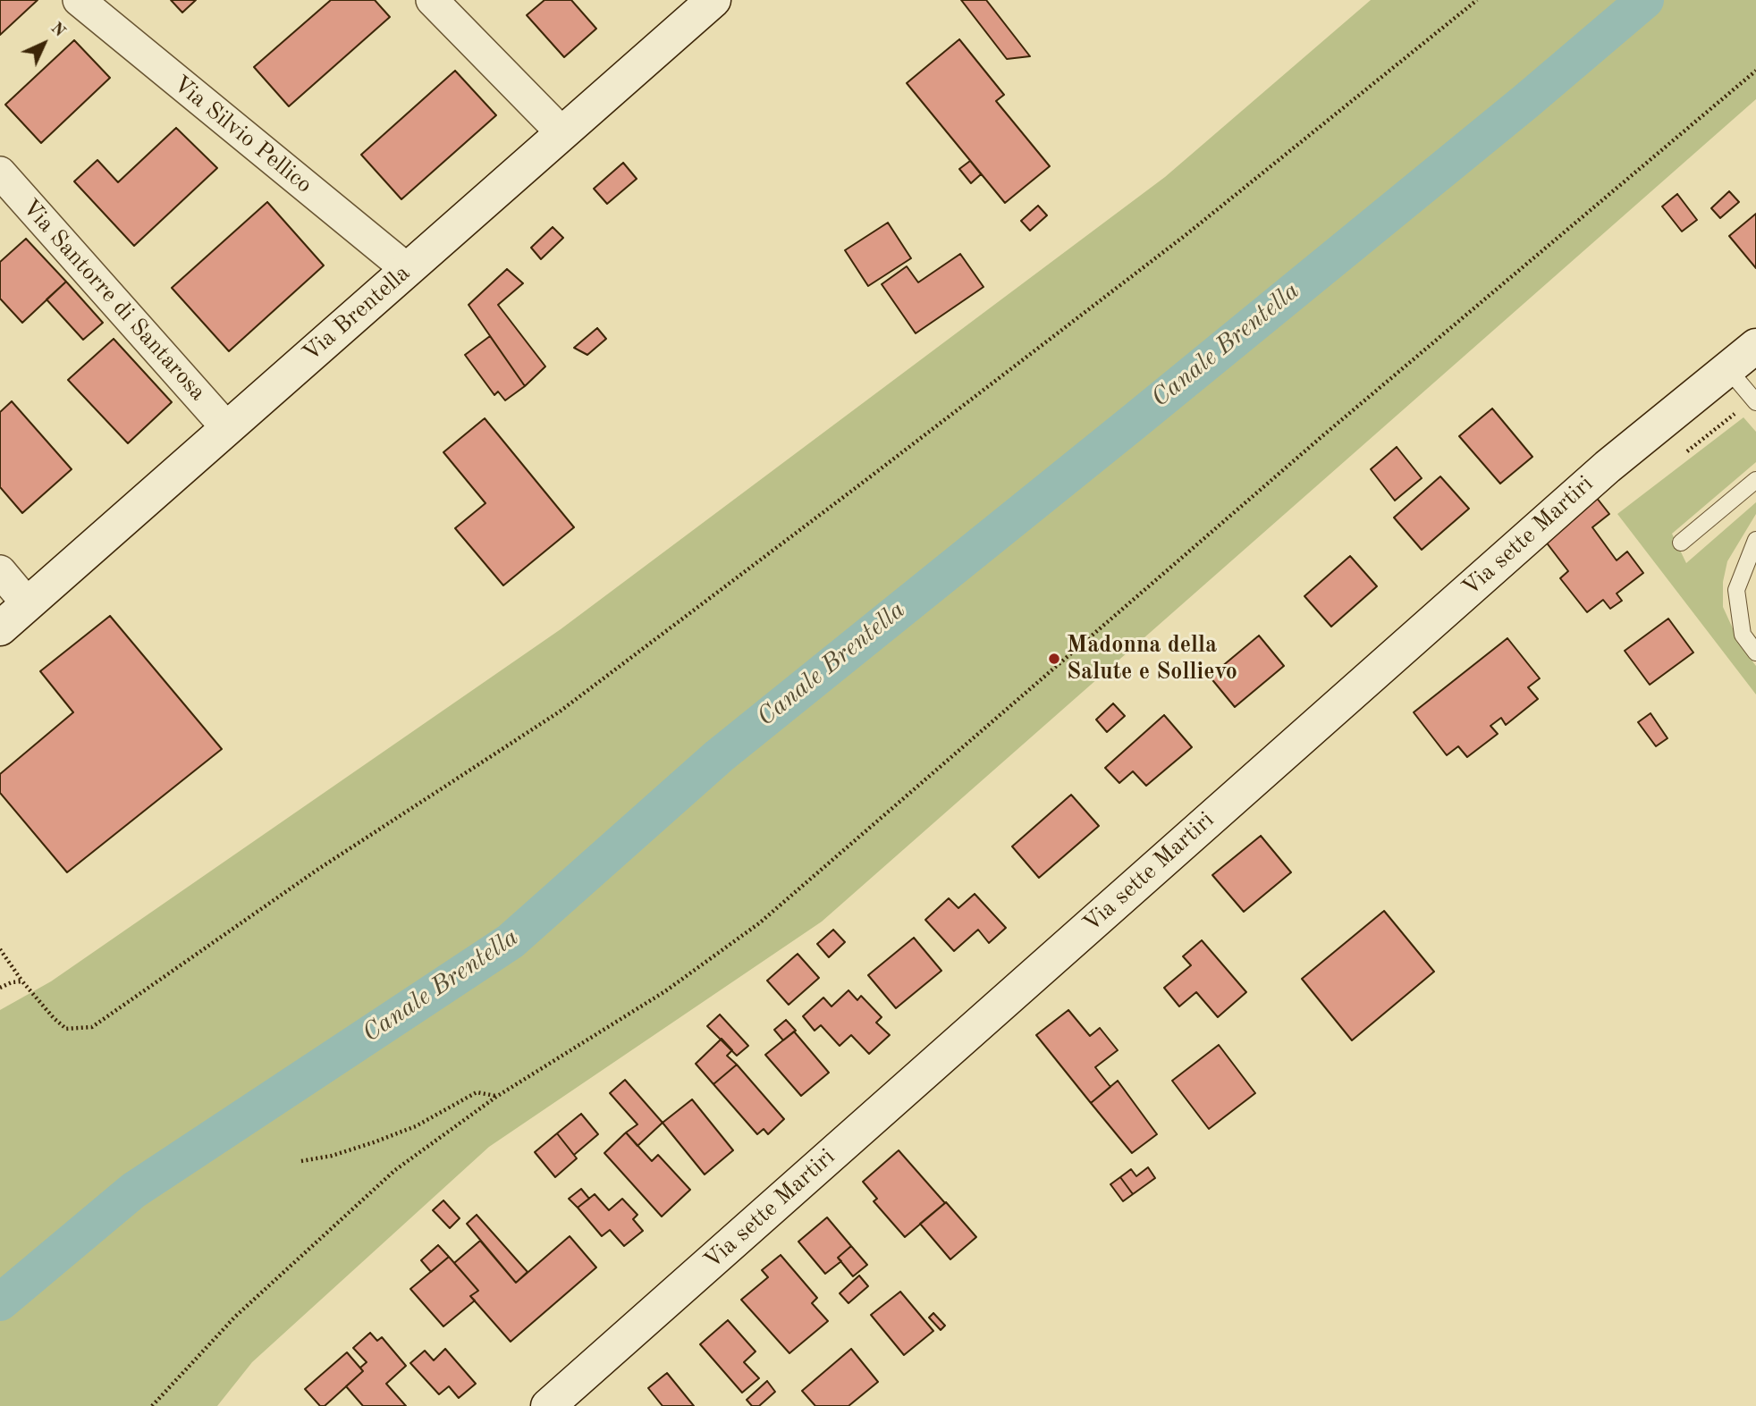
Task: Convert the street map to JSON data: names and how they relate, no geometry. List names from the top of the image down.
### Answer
{
  "streets": {
    "main road": ["Via Brentella", "Via sette Martiri"],
    "street": ["Via Silvio Pellico", "Via Santorre di Santarosa"]
  },
  "crossings": [
    ["Via Silvio Pellico", "Via Brentella"],
    ["Via Santorre di Santarosa", "Via Brentella"]
  ],
  "water": ["Canale Brentella"],
  "places": ["Madonna della Salute e Sollievo"],
  "north": "top right"
}
